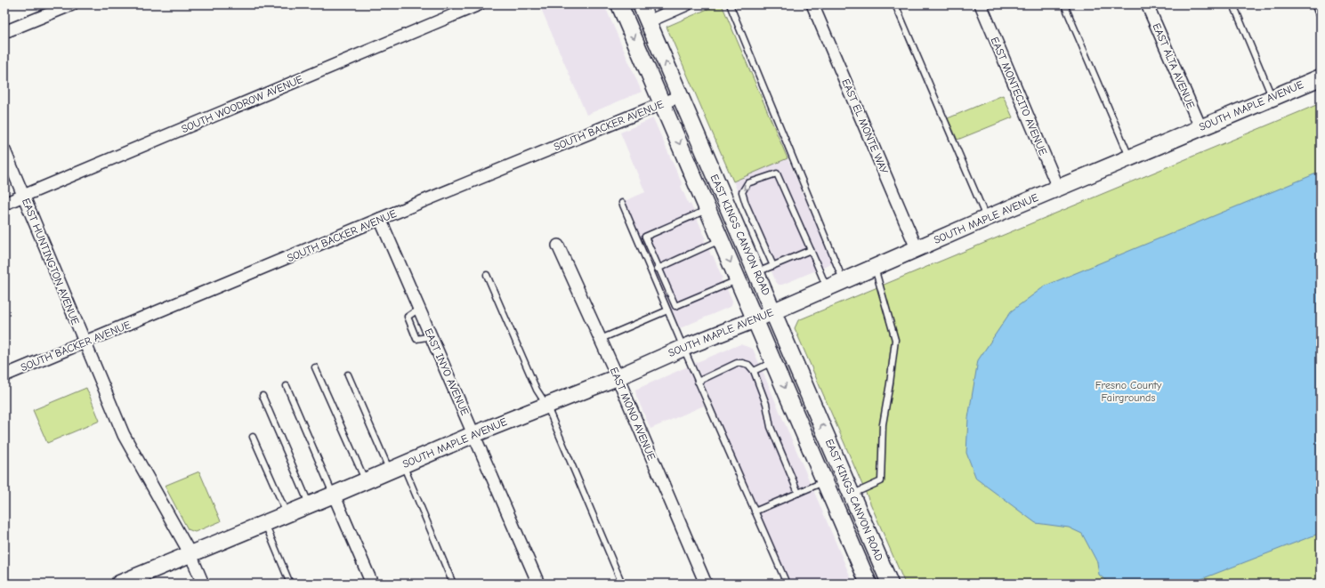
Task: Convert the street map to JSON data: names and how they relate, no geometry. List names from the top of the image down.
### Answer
{
  "streets": {
    "main road": ["SOUTH MAPLE AVENUE", "EAST KINGS CANYON ROAD"],
    "street": [
      "EAST ALTA AVENUE",
      "EAST MONTECITO AVENUE",
      "SOUTH WOODROW AVENUE",
      "SOUTH BACKER AVENUE",
      "EAST EL MONTE WAY",
      "EAST HUNTINGTON AVENUE",
      "EAST INYO AVENUE",
      "EAST MONO AVENUE"
    ]
  },
  "crossings": [
    ["EAST ALTA AVENUE", "SOUTH MAPLE AVENUE"],
    ["EAST MONTECITO AVENUE", "SOUTH MAPLE AVENUE"],
    ["SOUTH WOODROW AVENUE", "EAST HUNTINGTON AVENUE"],
    ["SOUTH MAPLE AVENUE", "EAST EL MONTE WAY"],
    ["SOUTH MAPLE AVENUE", "EAST KINGS CANYON ROAD"],
    ["SOUTH MAPLE AVENUE", "EAST HUNTINGTON AVENUE"],
    ["SOUTH MAPLE AVENUE", "EAST INYO AVENUE"],
    ["SOUTH MAPLE AVENUE", "EAST MONO AVENUE"],
    ["SOUTH BACKER AVENUE", "EAST KINGS CANYON ROAD"],
    ["SOUTH BACKER AVENUE", "EAST HUNTINGTON AVENUE"],
    ["SOUTH BACKER AVENUE", "EAST INYO AVENUE"]
  ],
  "parks": ["Fresno County Fairgrounds"]
}
